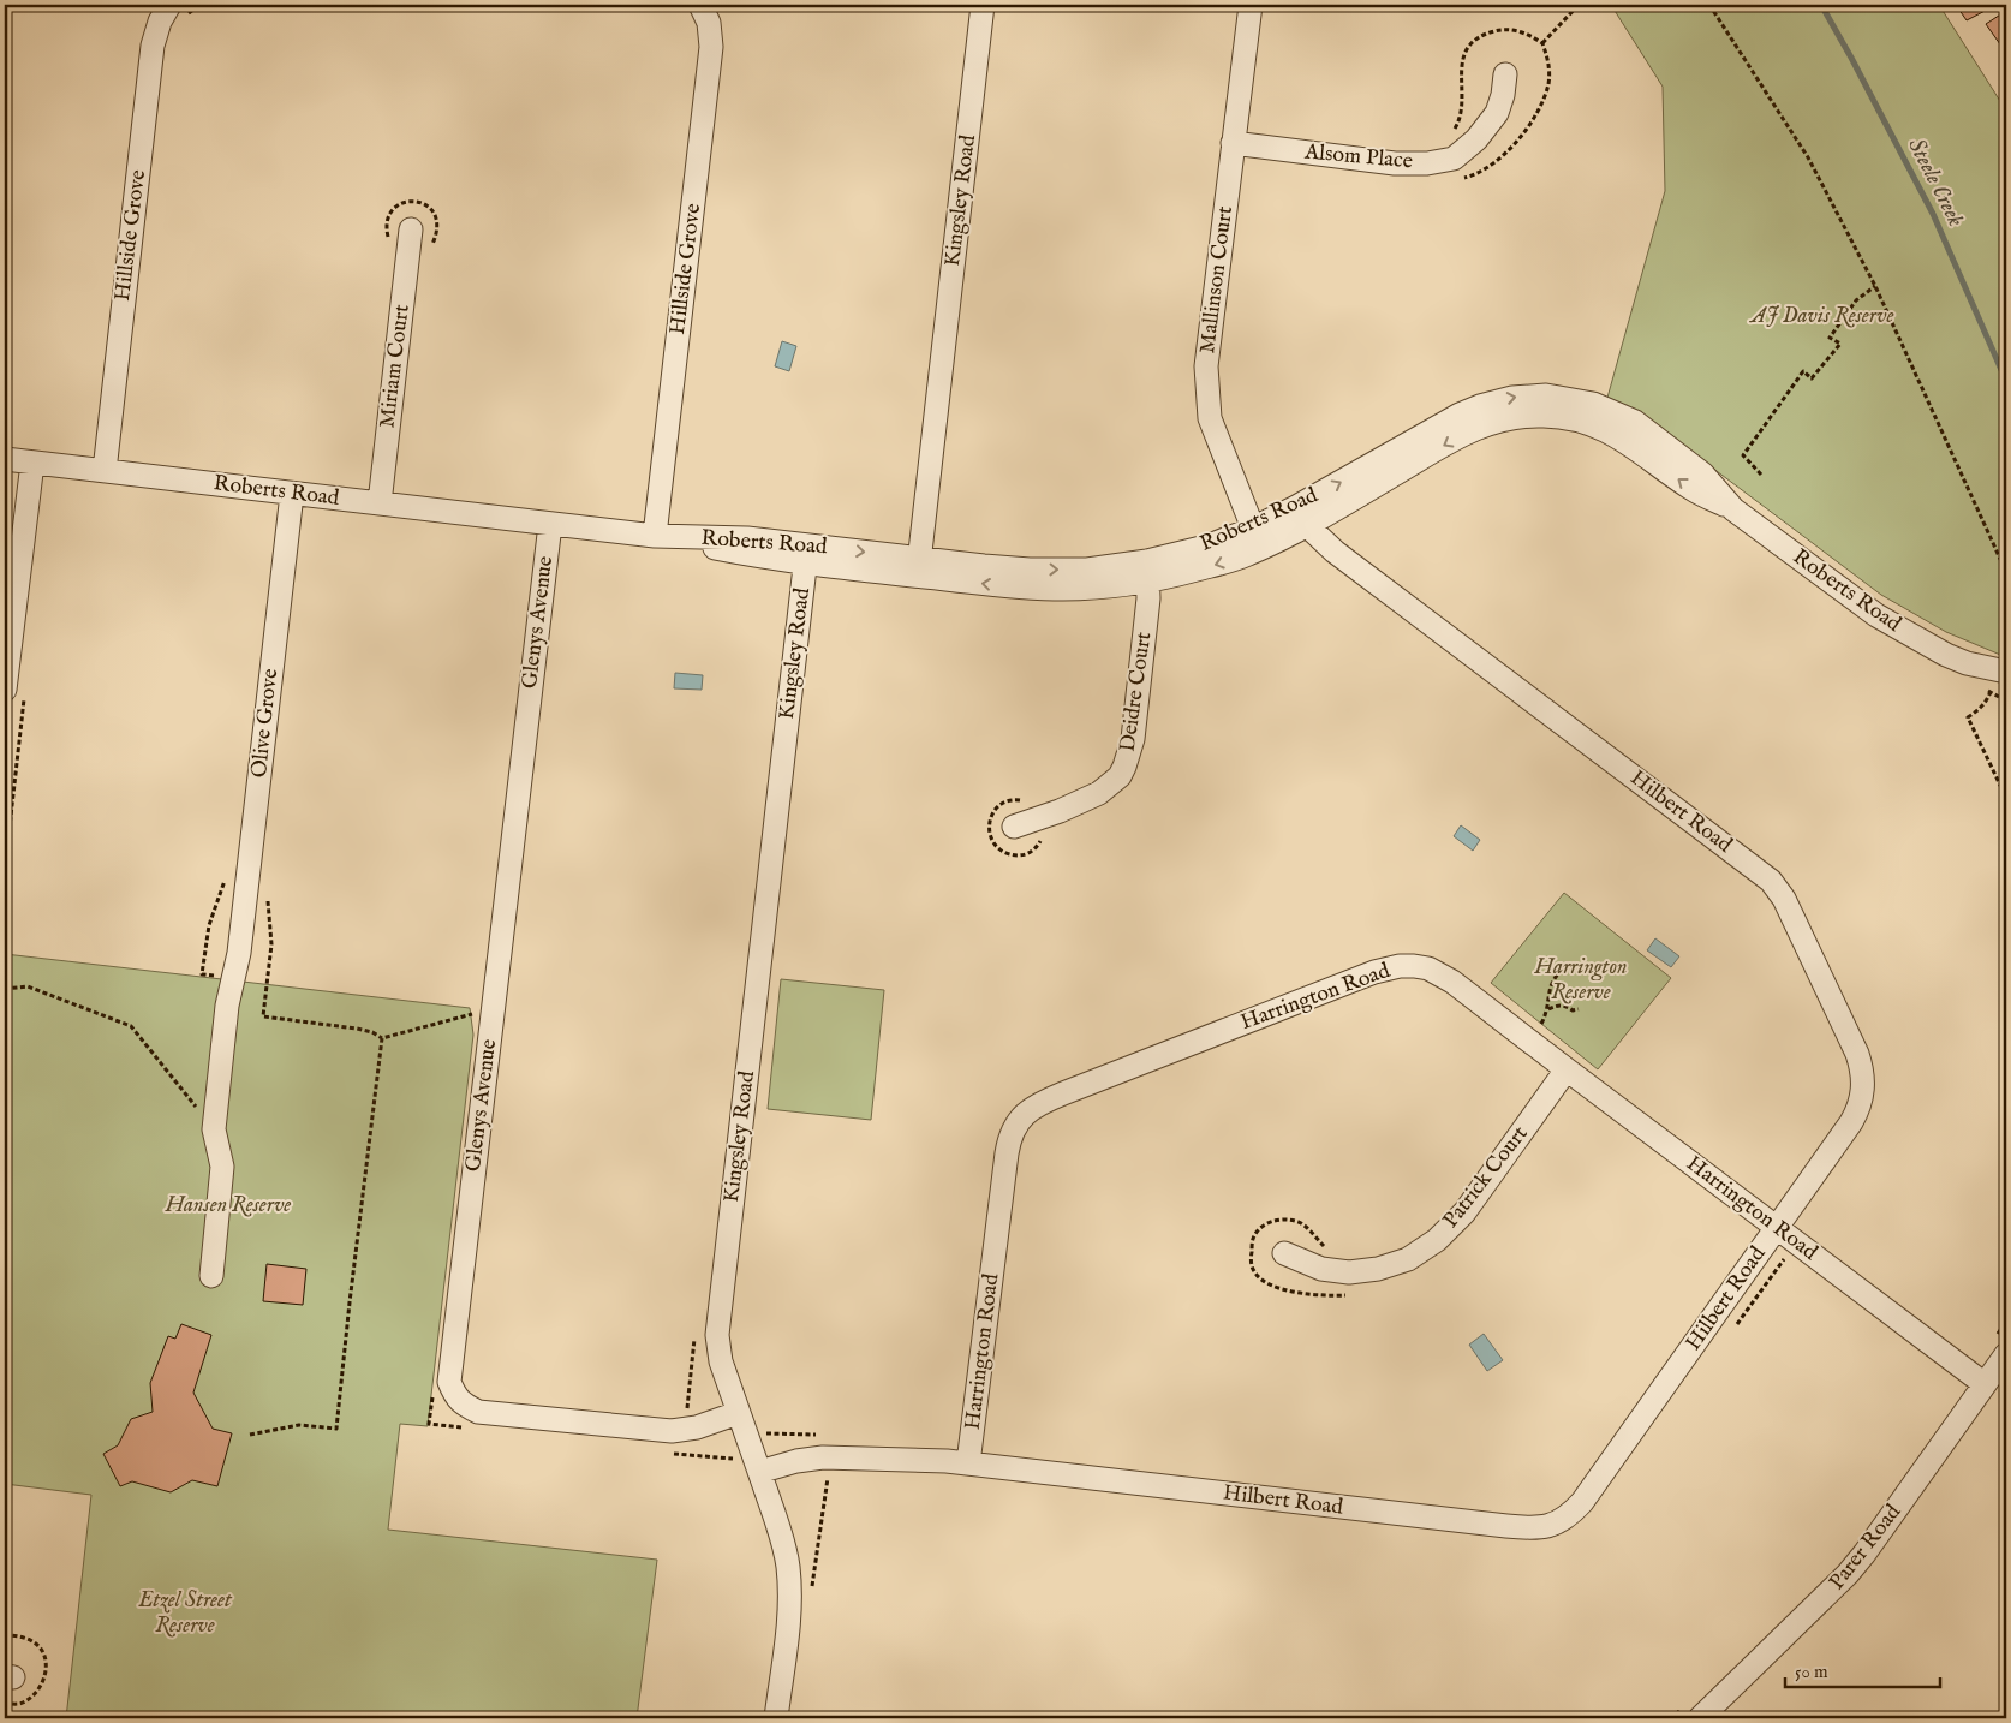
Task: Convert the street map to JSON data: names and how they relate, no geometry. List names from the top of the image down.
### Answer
{
  "streets": {
    "street": [
      "Alsom Place",
      "Kingsley Road",
      "Hillside Grove",
      "Mallinson Court",
      "Miriam Court",
      "Roberts Road",
      "Glenys Avenue",
      "Deidre Court",
      "Olive Grove",
      "Hilbert Road",
      "Harrington Road",
      "Patrick Court",
      "Parer Road"
    ]
  },
  "crossings": [
    ["Alsom Place", "Mallinson Court"],
    ["Kingsley Road", "Roberts Road"],
    ["Kingsley Road", "Glenys Avenue"],
    ["Kingsley Road", "Hilbert Road"],
    ["Hillside Grove", "Roberts Road"],
    ["Mallinson Court", "Roberts Road"],
    ["Miriam Court", "Roberts Road"],
    ["Roberts Road", "Glenys Avenue"],
    ["Roberts Road", "Deidre Court"],
    ["Roberts Road", "Olive Grove"],
    ["Roberts Road", "Hilbert Road"],
    ["Hilbert Road", "Harrington Road"],
    ["Harrington Road", "Patrick Court"],
    ["Harrington Road", "Parer Road"]
  ],
  "water": ["Steele Creek"],
  "parks": [
    "AJ Davis Reserve",
    "Harrington Reserve",
    "Hansen Reserve",
    "Etzel Street Reserve"
  ],
  "scale_bar": "50 m"
}
